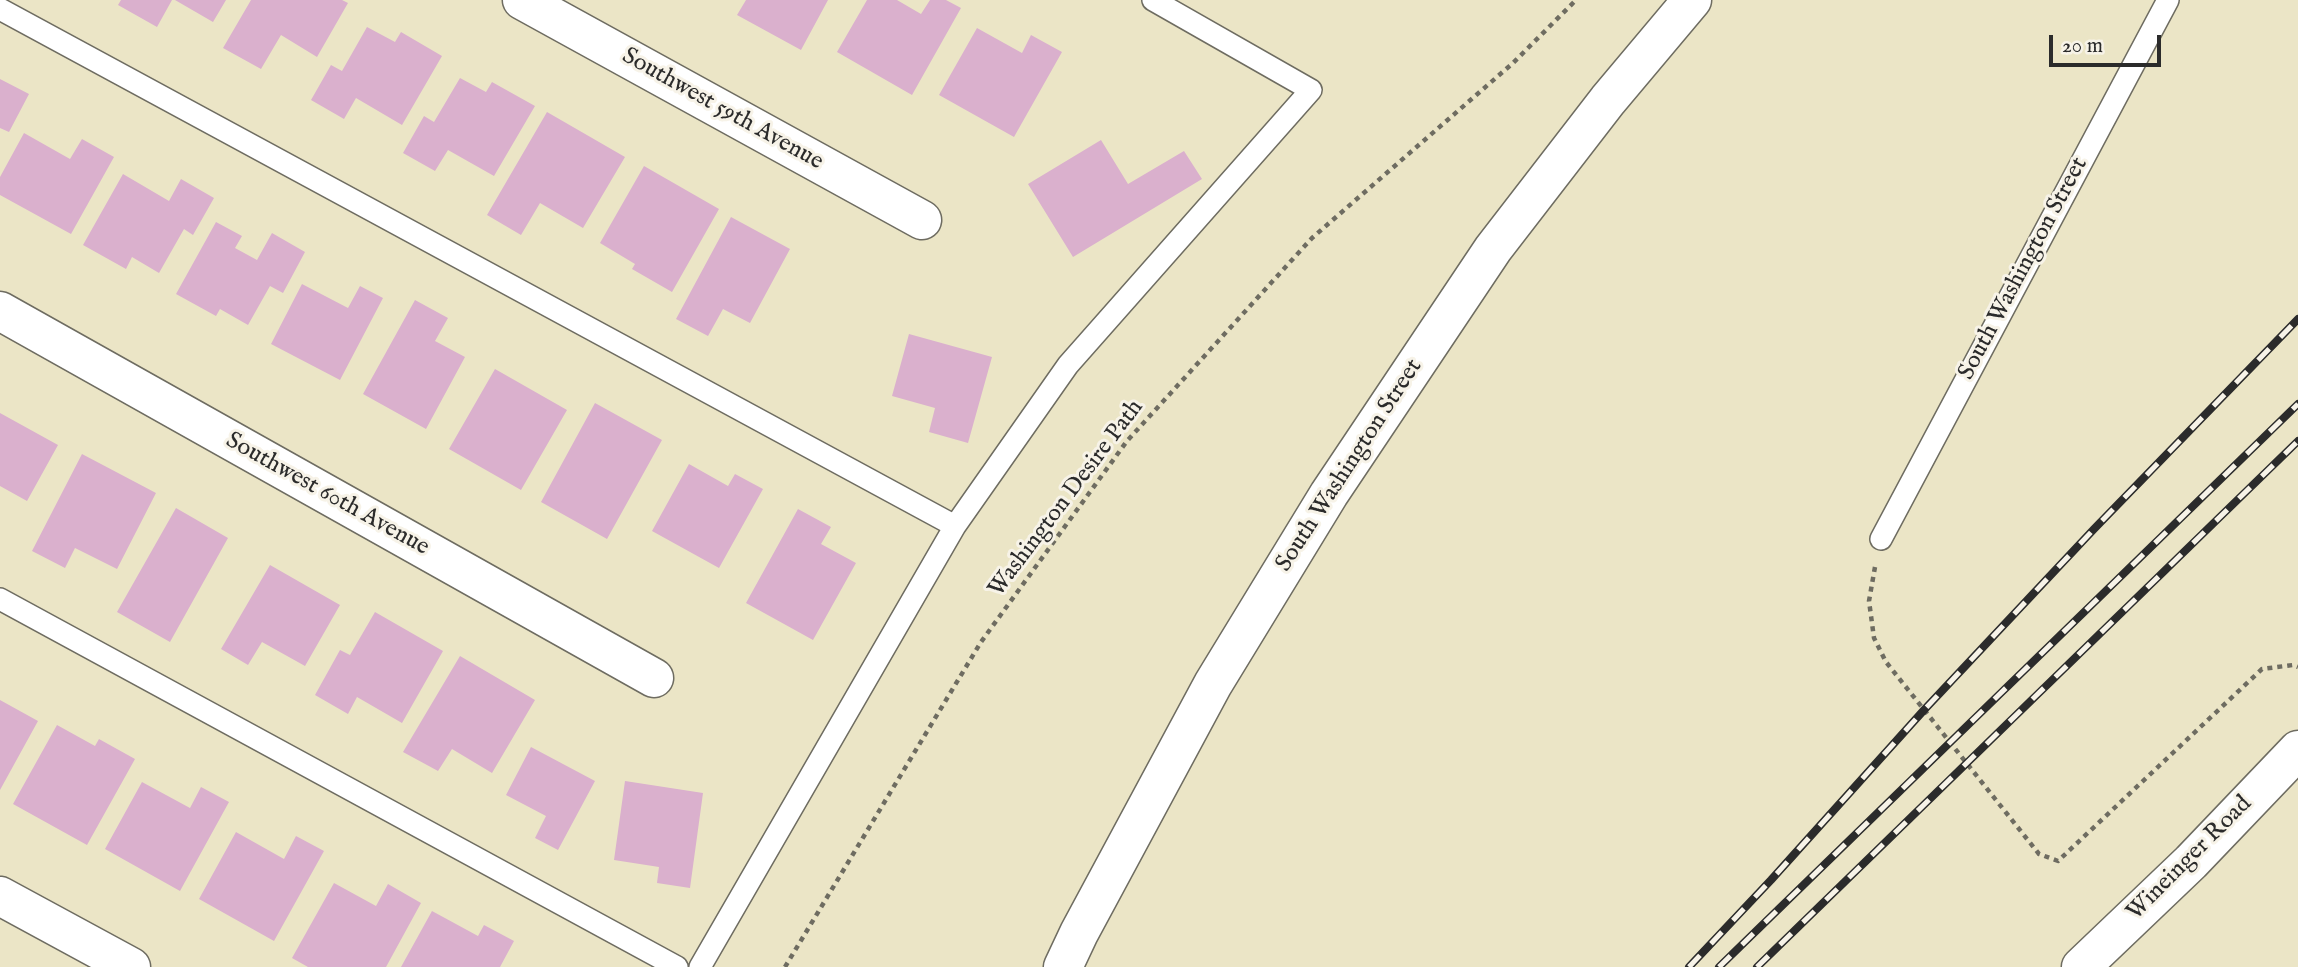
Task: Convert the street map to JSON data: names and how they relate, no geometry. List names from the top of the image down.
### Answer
{
  "streets": {
    "street": [
      "Southwest 59th Avenue",
      "South Washington Street",
      "Southwest 60th Avenue",
      "Wineinger Road"
    ],
    "path": ["Washington Desire Path"]
  },
  "scale_bar": "20 m"
}
